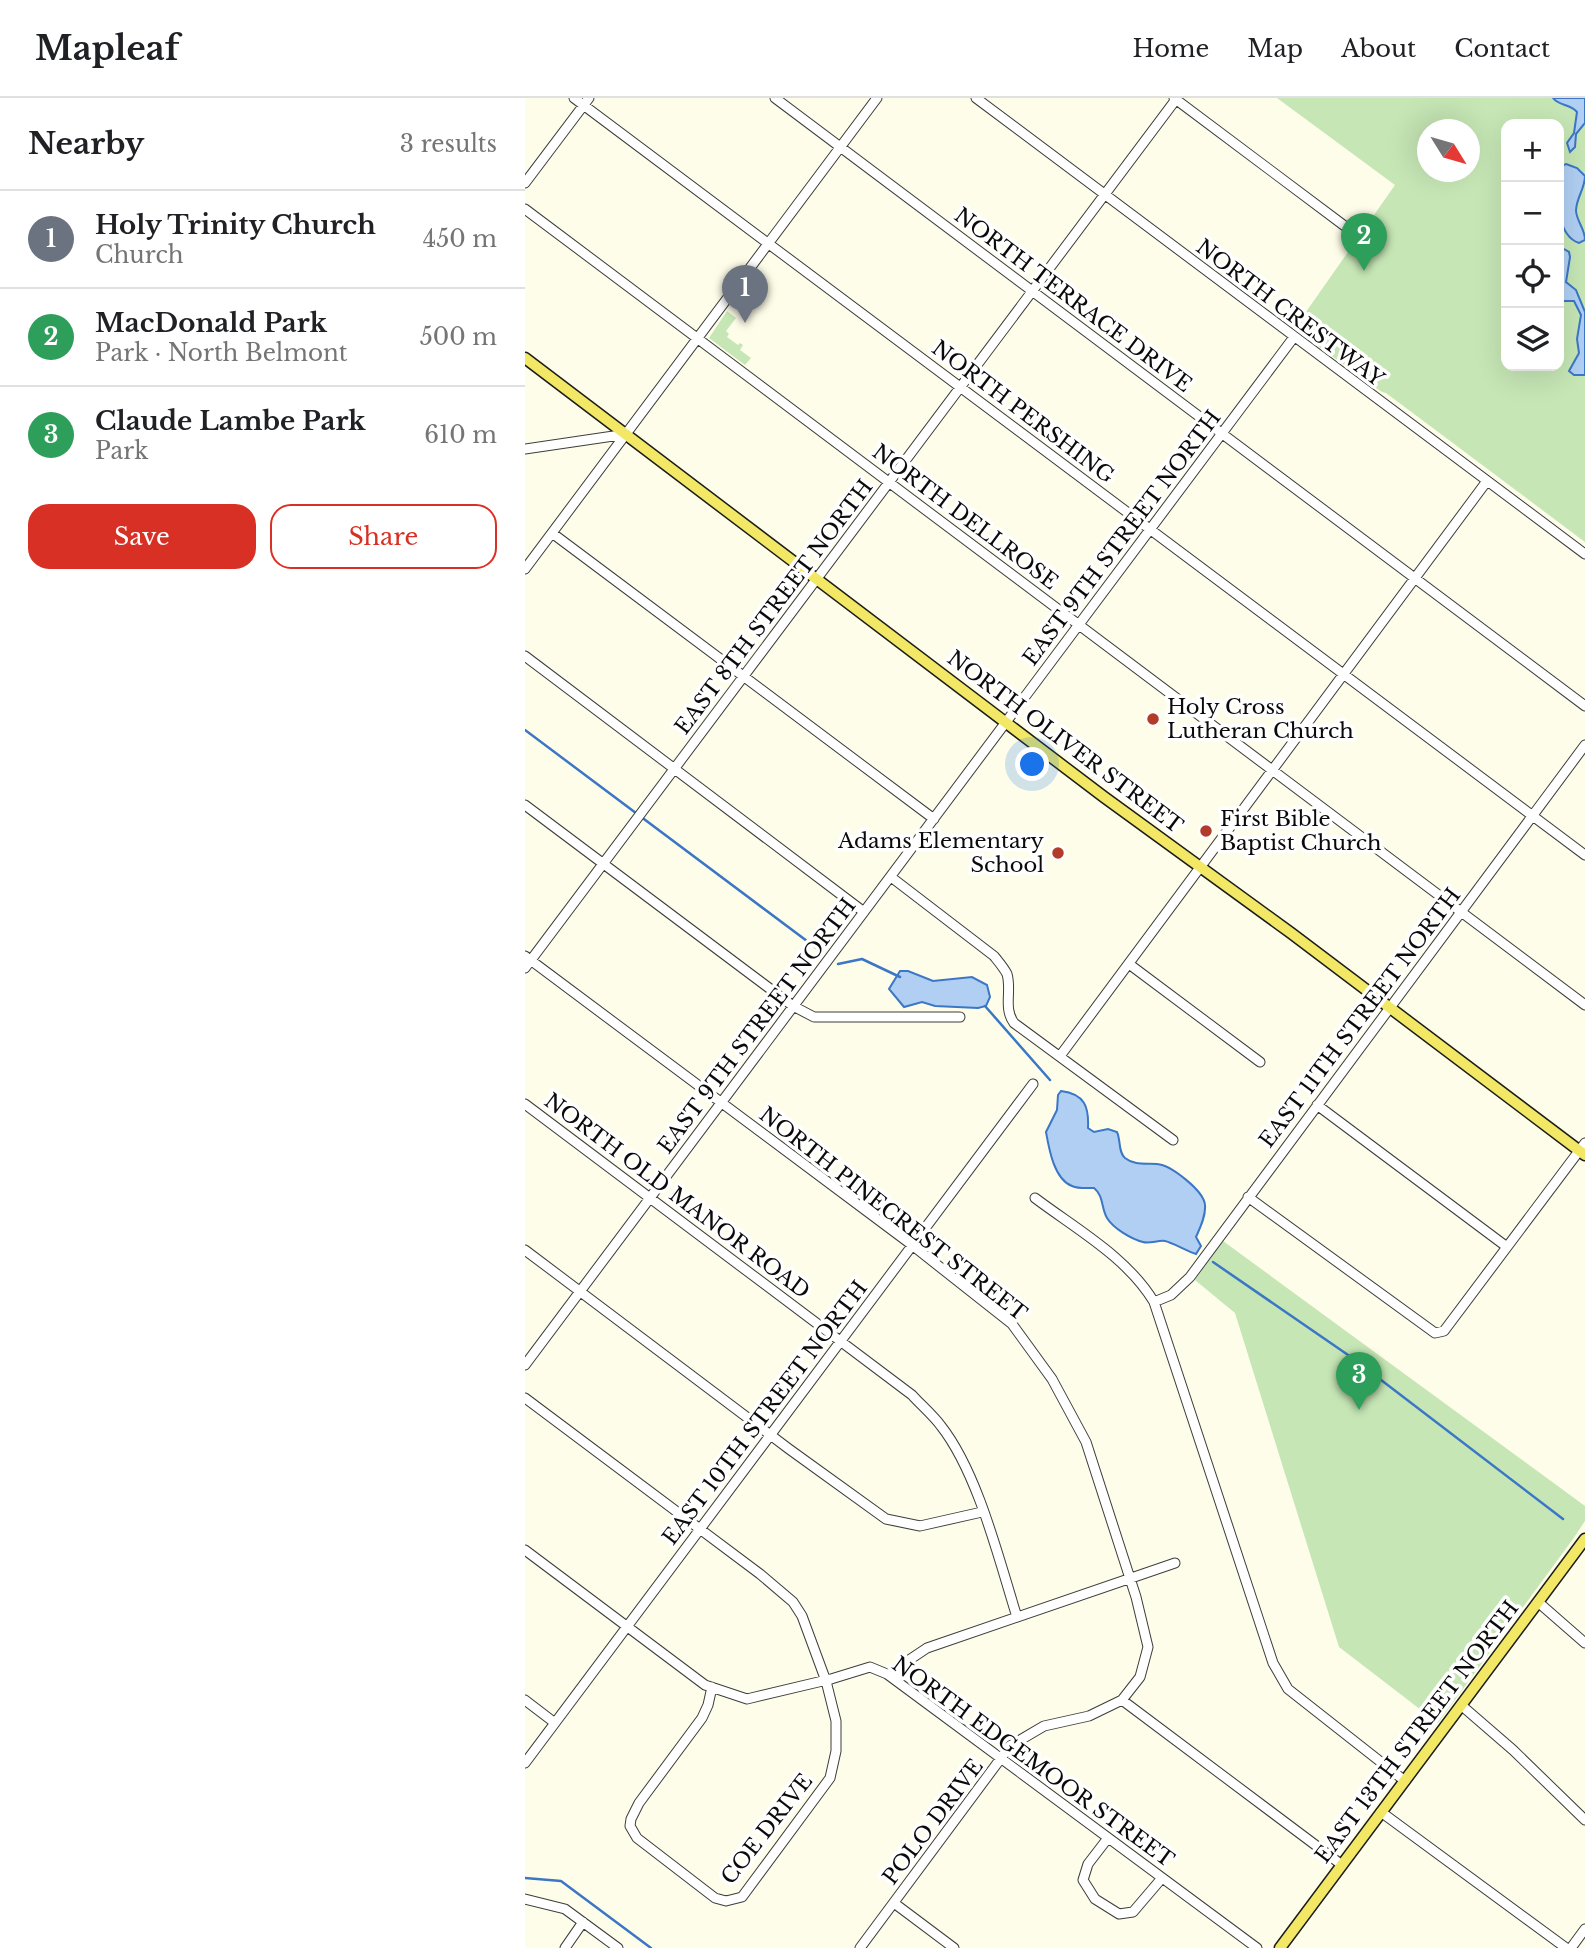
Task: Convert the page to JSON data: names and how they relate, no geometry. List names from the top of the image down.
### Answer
{
  "streets": {
    "main road": ["NORTH OLIVER STREET", "EAST 13TH STREET NORTH"],
    "street": [
      "NORTH TERRACE DRIVE",
      "NORTH CRESTWAY",
      "NORTH PERSHING",
      "NORTH DELLROSE",
      "EAST 9TH STREET NORTH",
      "EAST 8TH STREET NORTH",
      "EAST 11TH STREET NORTH",
      "NORTH OLD MANOR ROAD",
      "NORTH PINECREST STREET",
      "EAST 10TH STREET NORTH",
      "NORTH EDGEMOOR STREET",
      "POLO DRIVE",
      "COE DRIVE"
    ]
  },
  "crossings": [
    ["NORTH TERRACE DRIVE", "EAST 9TH STREET NORTH"],
    ["NORTH TERRACE DRIVE", "EAST 8TH STREET NORTH"],
    ["NORTH CRESTWAY", "EAST 9TH STREET NORTH"],
    ["NORTH CRESTWAY", "EAST 8TH STREET NORTH"],
    ["NORTH PERSHING", "EAST 9TH STREET NORTH"],
    ["NORTH PERSHING", "EAST 8TH STREET NORTH"],
    ["NORTH PERSHING", "EAST 11TH STREET NORTH"],
    ["NORTH DELLROSE", "EAST 9TH STREET NORTH"],
    ["NORTH DELLROSE", "EAST 8TH STREET NORTH"],
    ["NORTH DELLROSE", "EAST 11TH STREET NORTH"],
    ["EAST 9TH STREET NORTH", "NORTH OLIVER STREET"],
    ["EAST 9TH STREET NORTH", "NORTH OLD MANOR ROAD"],
    ["EAST 9TH STREET NORTH", "NORTH PINECREST STREET"],
    ["EAST 8TH STREET NORTH", "NORTH OLIVER STREET"],
    ["EAST 8TH STREET NORTH", "NORTH PINECREST STREET"],
    ["NORTH OLIVER STREET", "EAST 11TH STREET NORTH"],
    ["NORTH OLD MANOR ROAD", "EAST 10TH STREET NORTH"],
    ["NORTH PINECREST STREET", "EAST 10TH STREET NORTH"],
    ["NORTH PINECREST STREET", "POLO DRIVE"],
    ["EAST 10TH STREET NORTH", "NORTH EDGEMOOR STREET"],
    ["NORTH EDGEMOOR STREET", "POLO DRIVE"],
    ["NORTH EDGEMOOR STREET", "COE DRIVE"]
  ],
  "places": ["Holy Cross Lutheran Church", "First Bible Baptist Church", "Adams Elementary School"],
  "north": "bottom right",
  "page": {
    "header": "Mapleaf",
    "nav": [
      "Home",
      "Map",
      "About",
      "Contact"
    ],
    "heading": ["Nearby", "3 results"],
    "map_buttons": ["+", "−"],
    "list": [
      {
        "mark": "1",
        "name": "Holy Trinity Church",
        "note": "Church",
        "value": "450 m"
      },
      {
        "mark": "2",
        "name": "MacDonald Park",
        "note": "Park · North Belmont",
        "value": "500 m"
      },
      {
        "mark": "3",
        "name": "Claude Lambe Park",
        "note": "Park",
        "value": "610 m"
      }
    ],
    "pins": ["2", "1", "3"],
    "buttons": ["Save", "Share"]
  }
}
